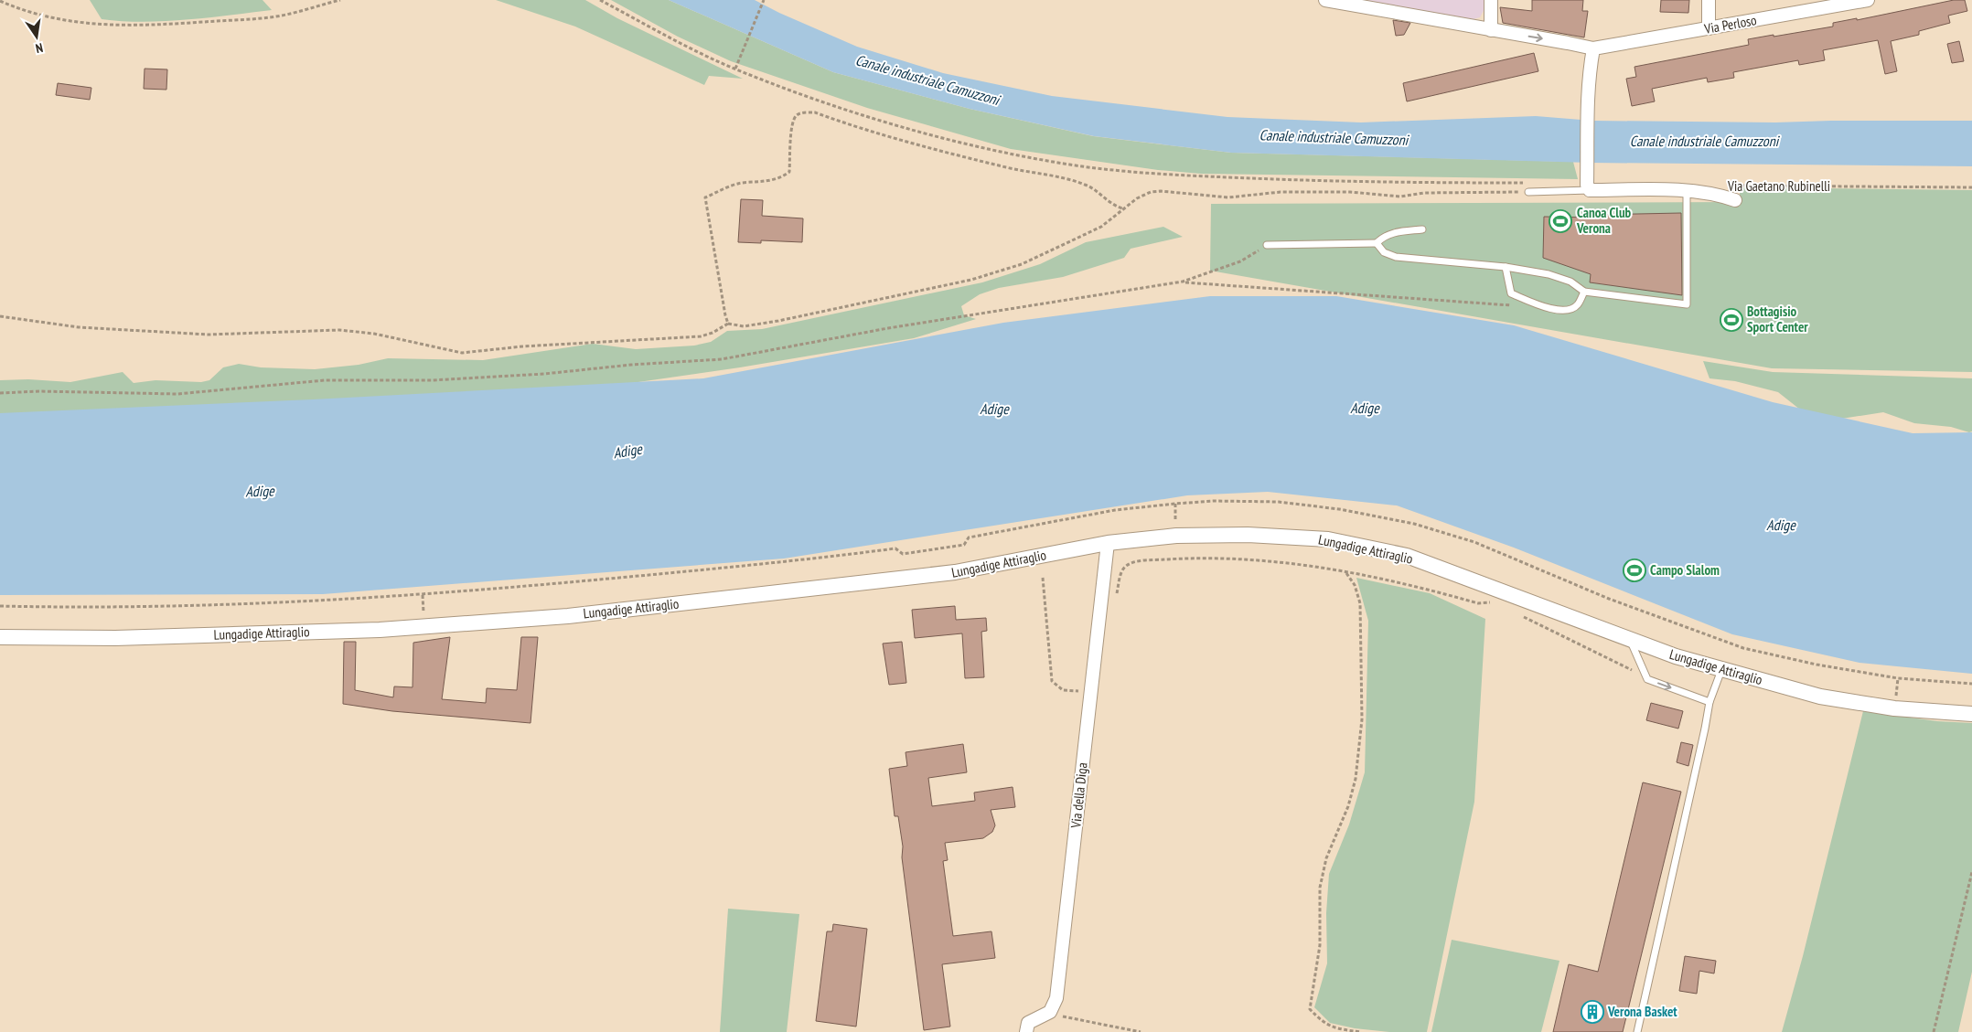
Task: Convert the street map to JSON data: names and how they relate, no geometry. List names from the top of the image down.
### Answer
{
  "streets": {
    "street": [
      "Via Perloso",
      "Via Gaetano Rubinelli",
      "Lungadige Attiraglio",
      "Via della Diga"
    ]
  },
  "crossings": [
    ["Lungadige Attiraglio", "Via della Diga"]
  ],
  "water": ["Canale industriale Camuzzoni", "Adige"],
  "places": {
    "sports": ["Canoa Club Verona", "Bottagisio Sport Center", "Campo Slalom"],
    "building": ["Verona Basket"]
  },
  "north": "bottom"
}
